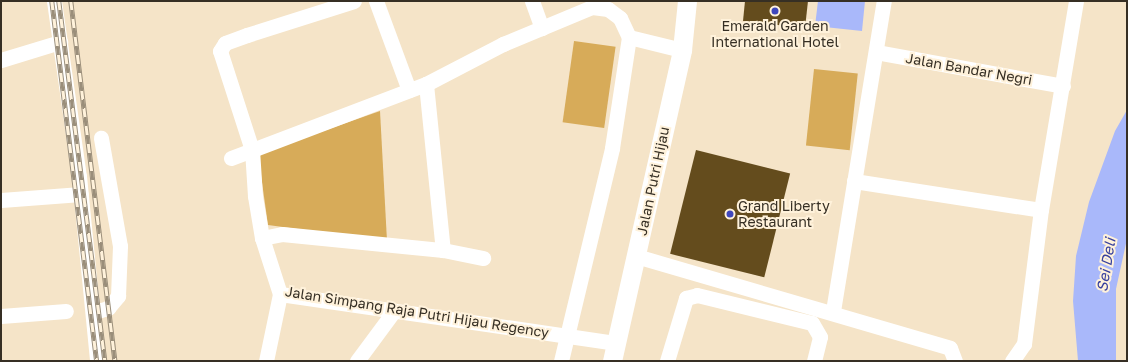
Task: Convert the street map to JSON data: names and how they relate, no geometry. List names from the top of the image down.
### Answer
{
  "streets": {
    "main road": ["Jalan Putri Hijau"],
    "street": ["Jalan Bandar Negri", "Jalan Simpang Raja Putri Hijau Regency"]
  },
  "crossings": [
    ["Jalan Putri Hijau", "Jalan Simpang Raja Putri Hijau Regency"]
  ],
  "water": ["Sei Deli"],
  "places": ["Emerald Garden International Hotel", "Grand Liberty Restaurant"]
}
